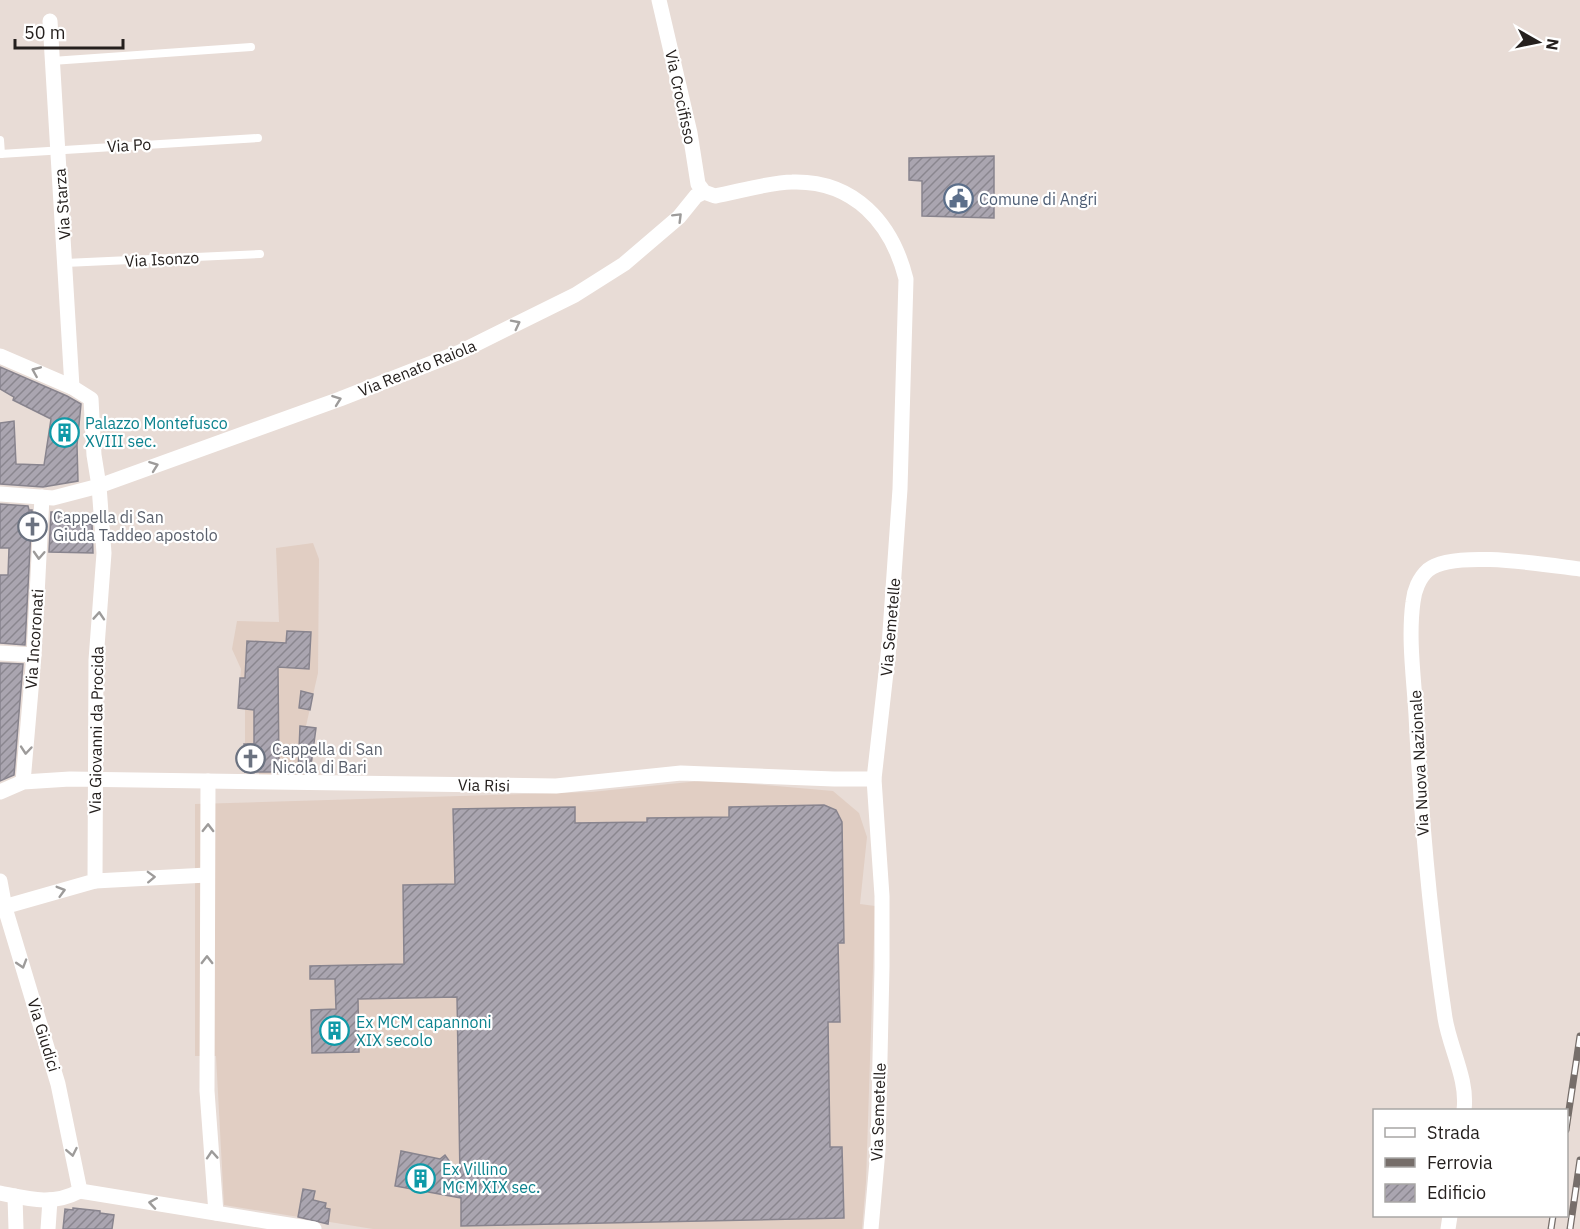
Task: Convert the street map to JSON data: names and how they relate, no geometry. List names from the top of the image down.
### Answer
{
  "streets": {
    "street": [
      "Via Crocifisso",
      "Via Starza",
      "Via Renato Raiola",
      "Via Semetelle",
      "Via Incoronati",
      "Via Giovanni da Procida",
      "Via Nuova Nazionale",
      "Via Risi",
      "Via Giudici"
    ],
    "lane": ["Via Po", "Via Isonzo"]
  },
  "crossings": [
    ["Via Crocifisso", "Via Renato Raiola"],
    ["Via Crocifisso", "Via Semetelle"],
    ["Via Po", "Via Starza"],
    ["Via Starza", "Via Isonzo"],
    ["Via Starza", "Via Giovanni da Procida"],
    ["Via Renato Raiola", "Via Semetelle"],
    ["Via Renato Raiola", "Via Incoronati"],
    ["Via Renato Raiola", "Via Giovanni da Procida"],
    ["Via Semetelle", "Via Risi"],
    ["Via Incoronati", "Via Risi"],
    ["Via Giovanni da Procida", "Via Risi"]
  ],
  "one_way": [
    "Via Renato Raiola",
    "Via Incoronati",
    "Via Giovanni da Procida",
    "Via Giudici"
  ],
  "places": {
    "public building": ["Comune di Angri"],
    "building": ["Palazzo Montefusco XVIII sec.", "Ex MCM capannoni XIX secolo", "Ex Villino MCM XIX sec."],
    "church": ["Cappella di San Giuda Taddeo apostolo", "Cappella di San Nicola di Bari"]
  },
  "legend": ["Strada", "Ferrovia", "Edificio"],
  "scale_bar": "50 m",
  "north": "right"
}
